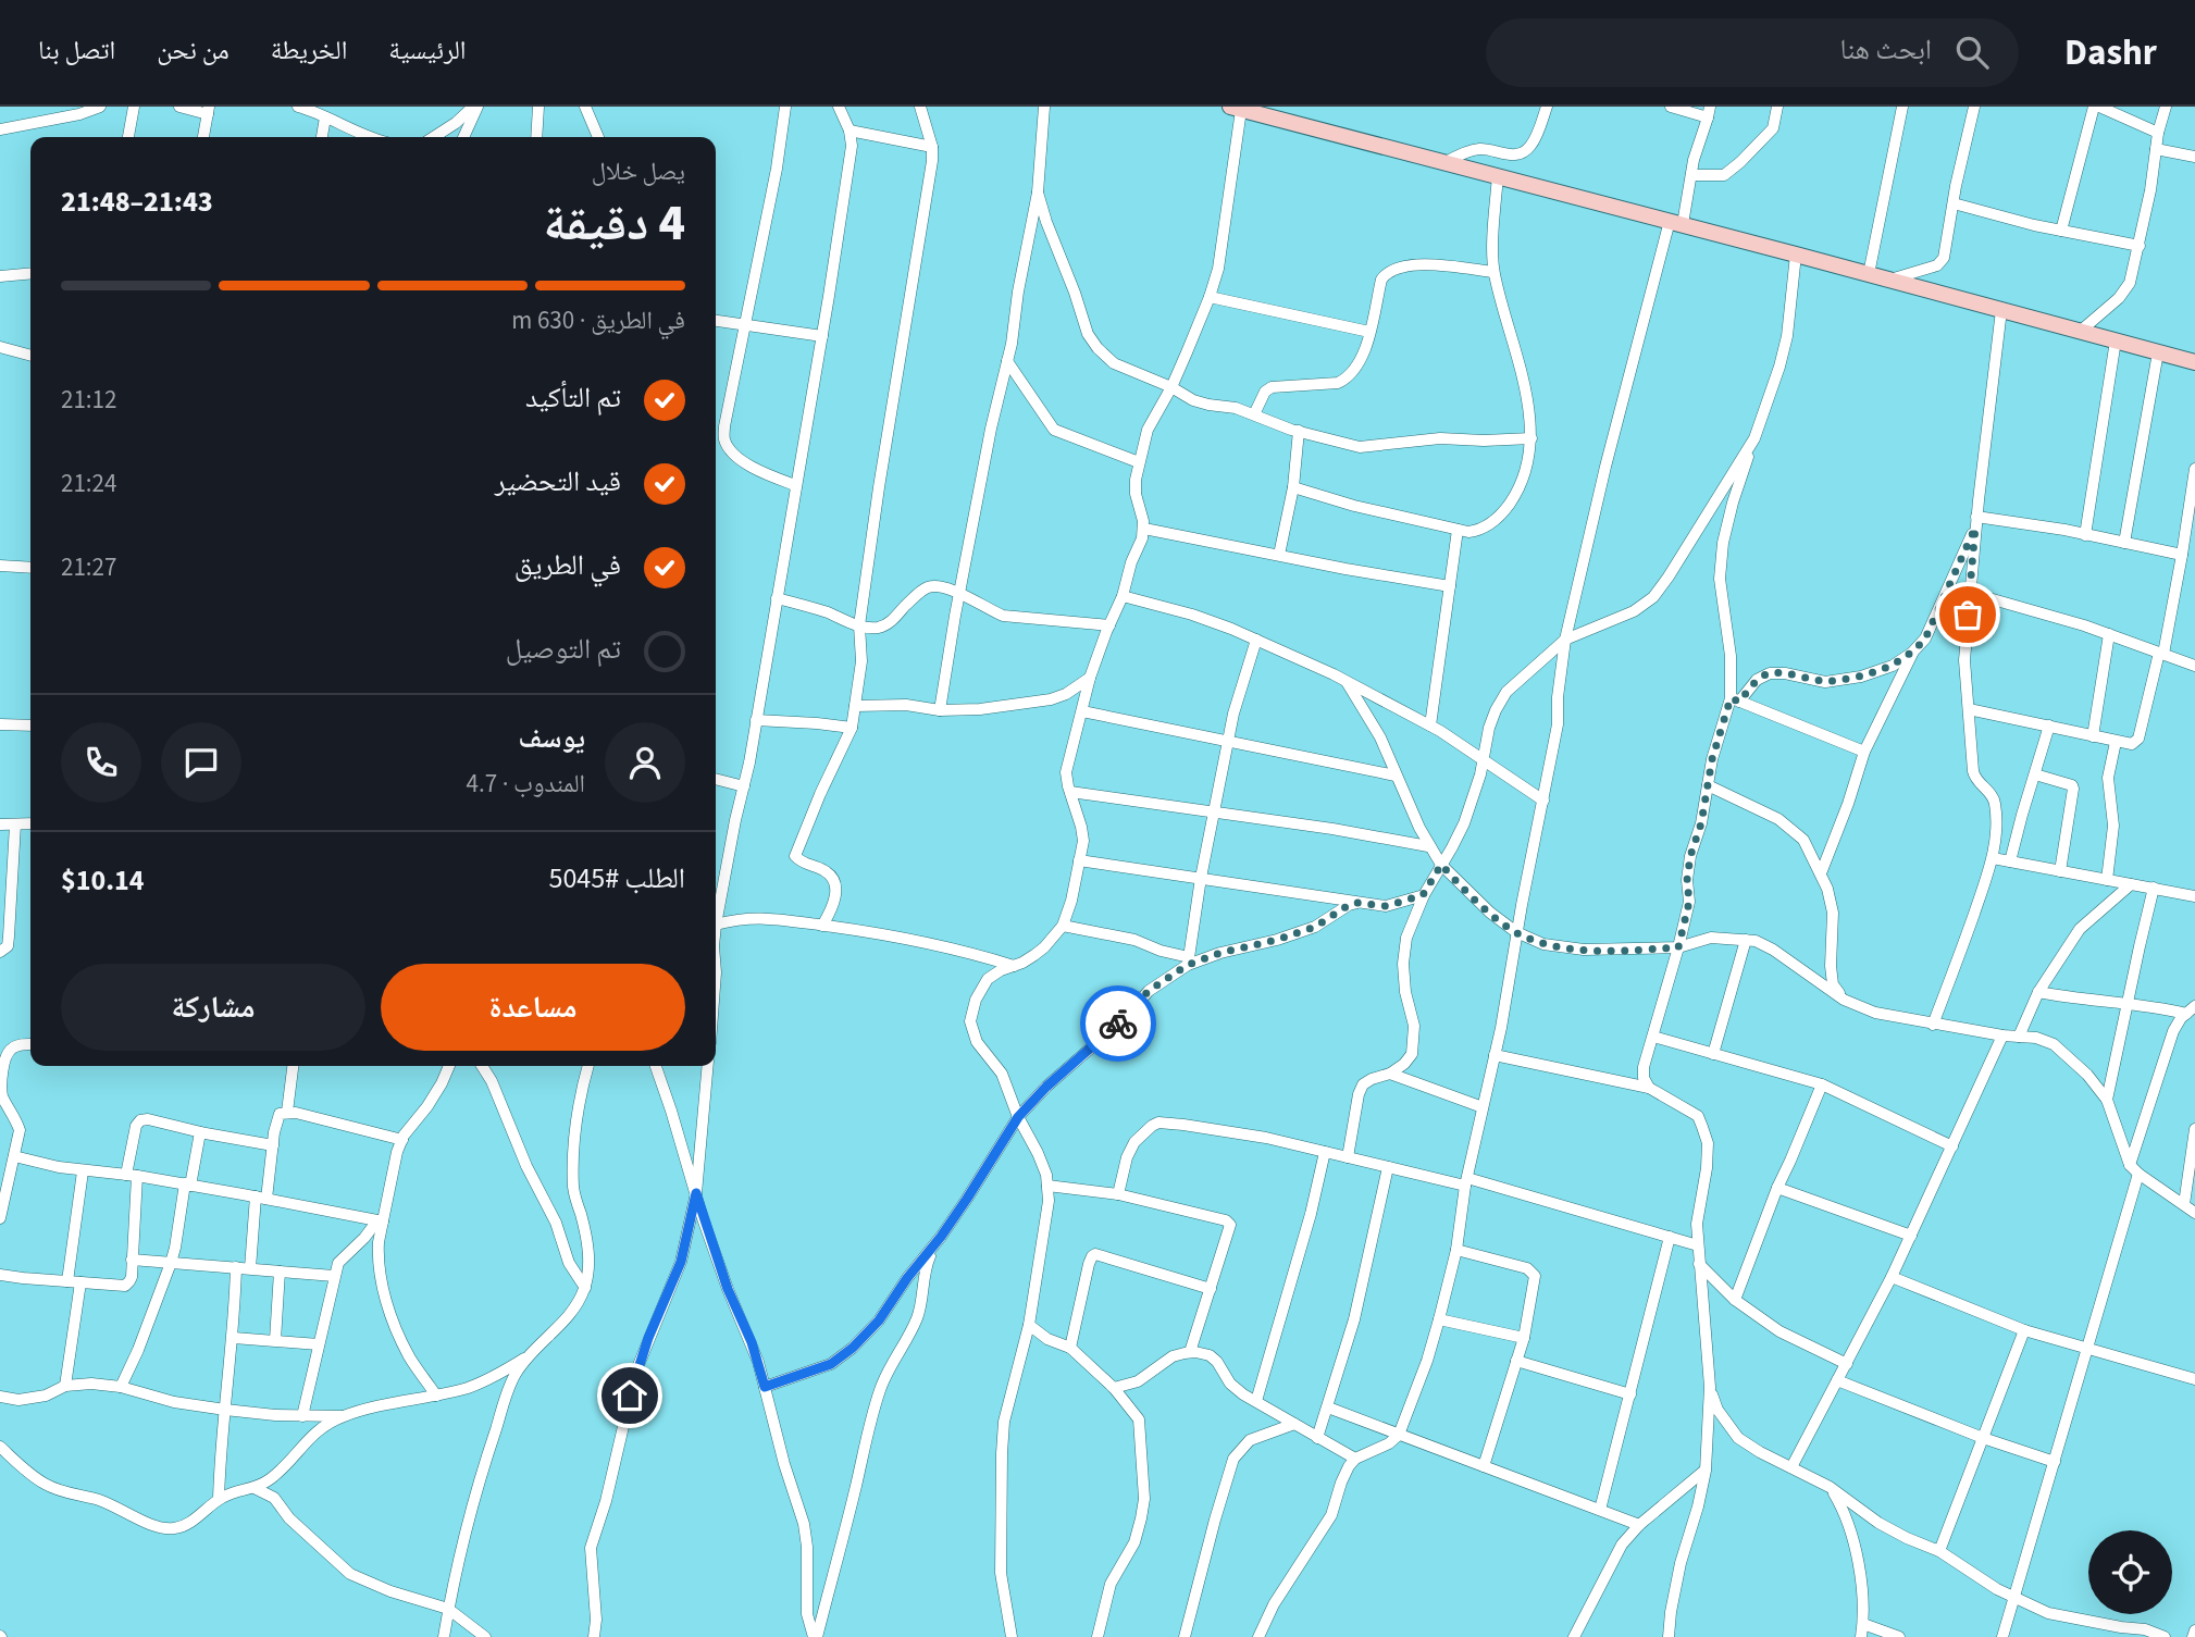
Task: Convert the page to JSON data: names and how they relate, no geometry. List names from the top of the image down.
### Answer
{
  "page": {
    "header": "Dashr",
    "search": "ابحث هنا",
    "nav": [
      "الرئيسية",
      "الخريطة",
      "من نحن",
      "اتصل بنا"
    ],
    "heading": ["4 دقيقة", "يصل خلال", "21:43–21:48"],
    "panel": [
      "يوسف",
      "المندوب · 4.7",
      "الطلب #5045",
      "$10.14"
    ],
    "bar": "في الطريق · 630 m",
    "list": [
      ["تم التأكيد", "21:12"],
      ["قيد التحضير", "21:24"],
      ["في الطريق", "21:27"],
      "تم التوصيل"
    ],
    "buttons": ["مساعدة", "مشاركة"]
  }
}
